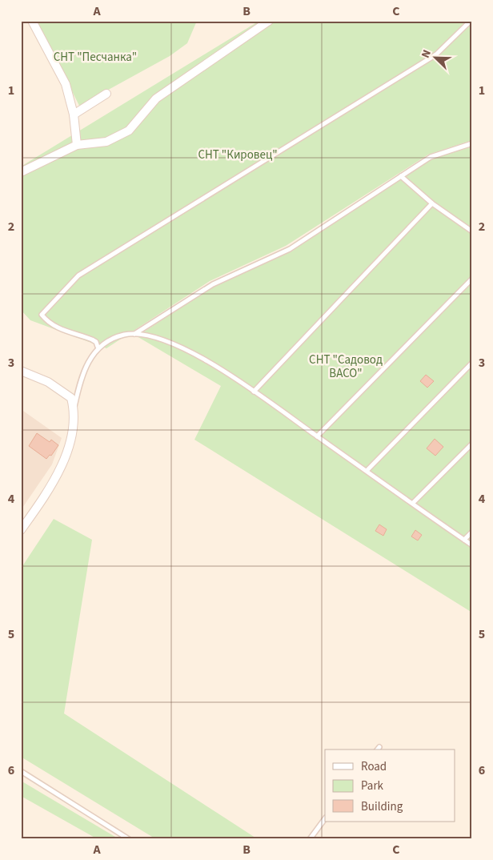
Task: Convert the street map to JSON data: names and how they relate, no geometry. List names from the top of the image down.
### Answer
{
  "parks": ["СНТ \"Песчанка\"", "СНТ \"Кировец\"", "СНТ \"Садовод ВАСО\""],
  "legend": ["Road", "Park", "Building"],
  "north": "top left",
  "grid": {
    "columns": ["A", "B", "C"],
    "rows": [
      "1",
      "2",
      "3",
      "4",
      "5",
      "6"
    ]
  }
}
